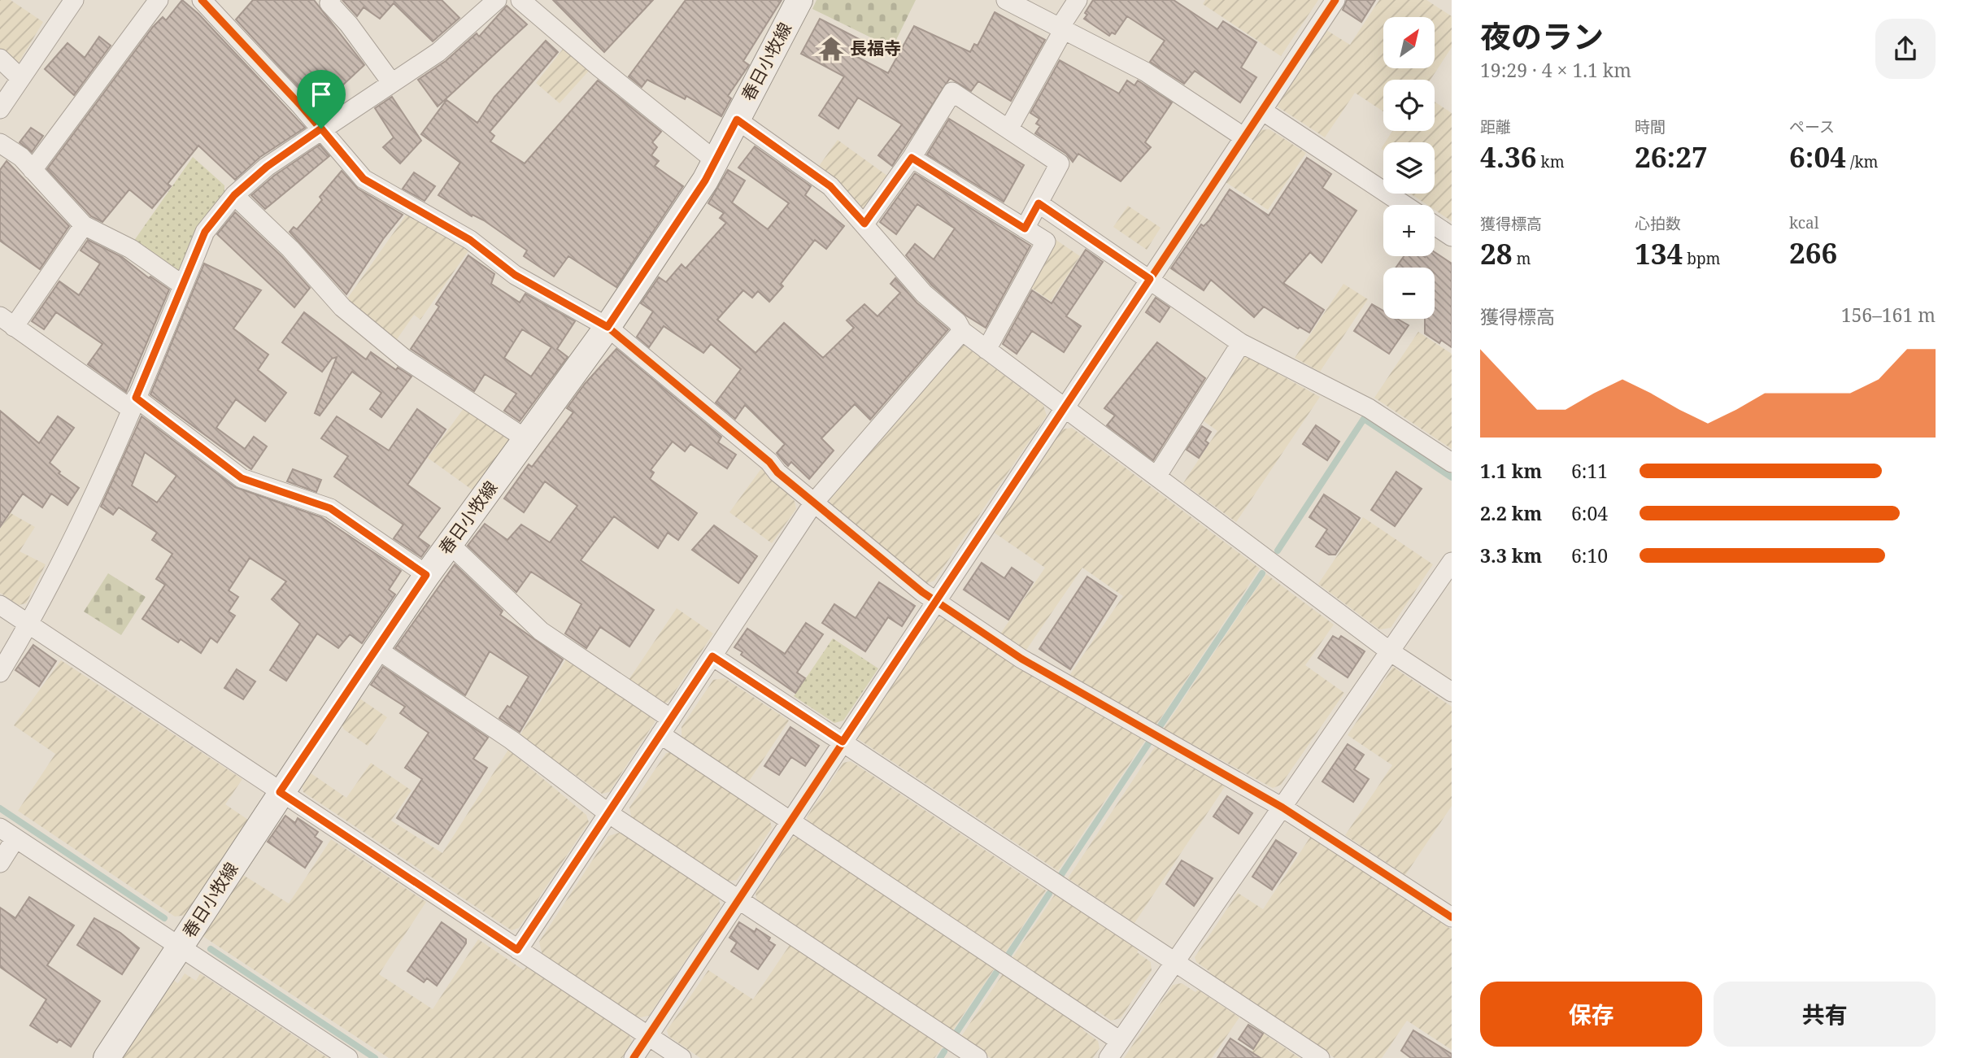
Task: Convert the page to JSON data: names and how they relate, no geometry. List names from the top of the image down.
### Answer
{
  "streets": {
    "main road": ["春日小牧線"]
  },
  "places": {
    "temple": ["長福寺"]
  },
  "north": "top right",
  "page": {
    "heading": ["夜のラン", "19:29 · 4 × 1.1 km"],
    "map_buttons": ["+", "−"],
    "stats": [
      ["距離", "4.36 km"],
      ["時間", "26:27"],
      ["ペース", "6:04 /km"],
      ["獲得標高", "28 m"],
      ["心拍数", "134 bpm"],
      ["kcal", "266"]
    ],
    "chart": ["獲得標高", "156–161 m"],
    "list": [
      {
        "name": "1.1 km",
        "note": "6:11"
      },
      {
        "name": "2.2 km",
        "note": "6:04"
      },
      {
        "name": "3.3 km",
        "note": "6:10"
      }
    ],
    "buttons": ["保存", "共有"]
  }
}
